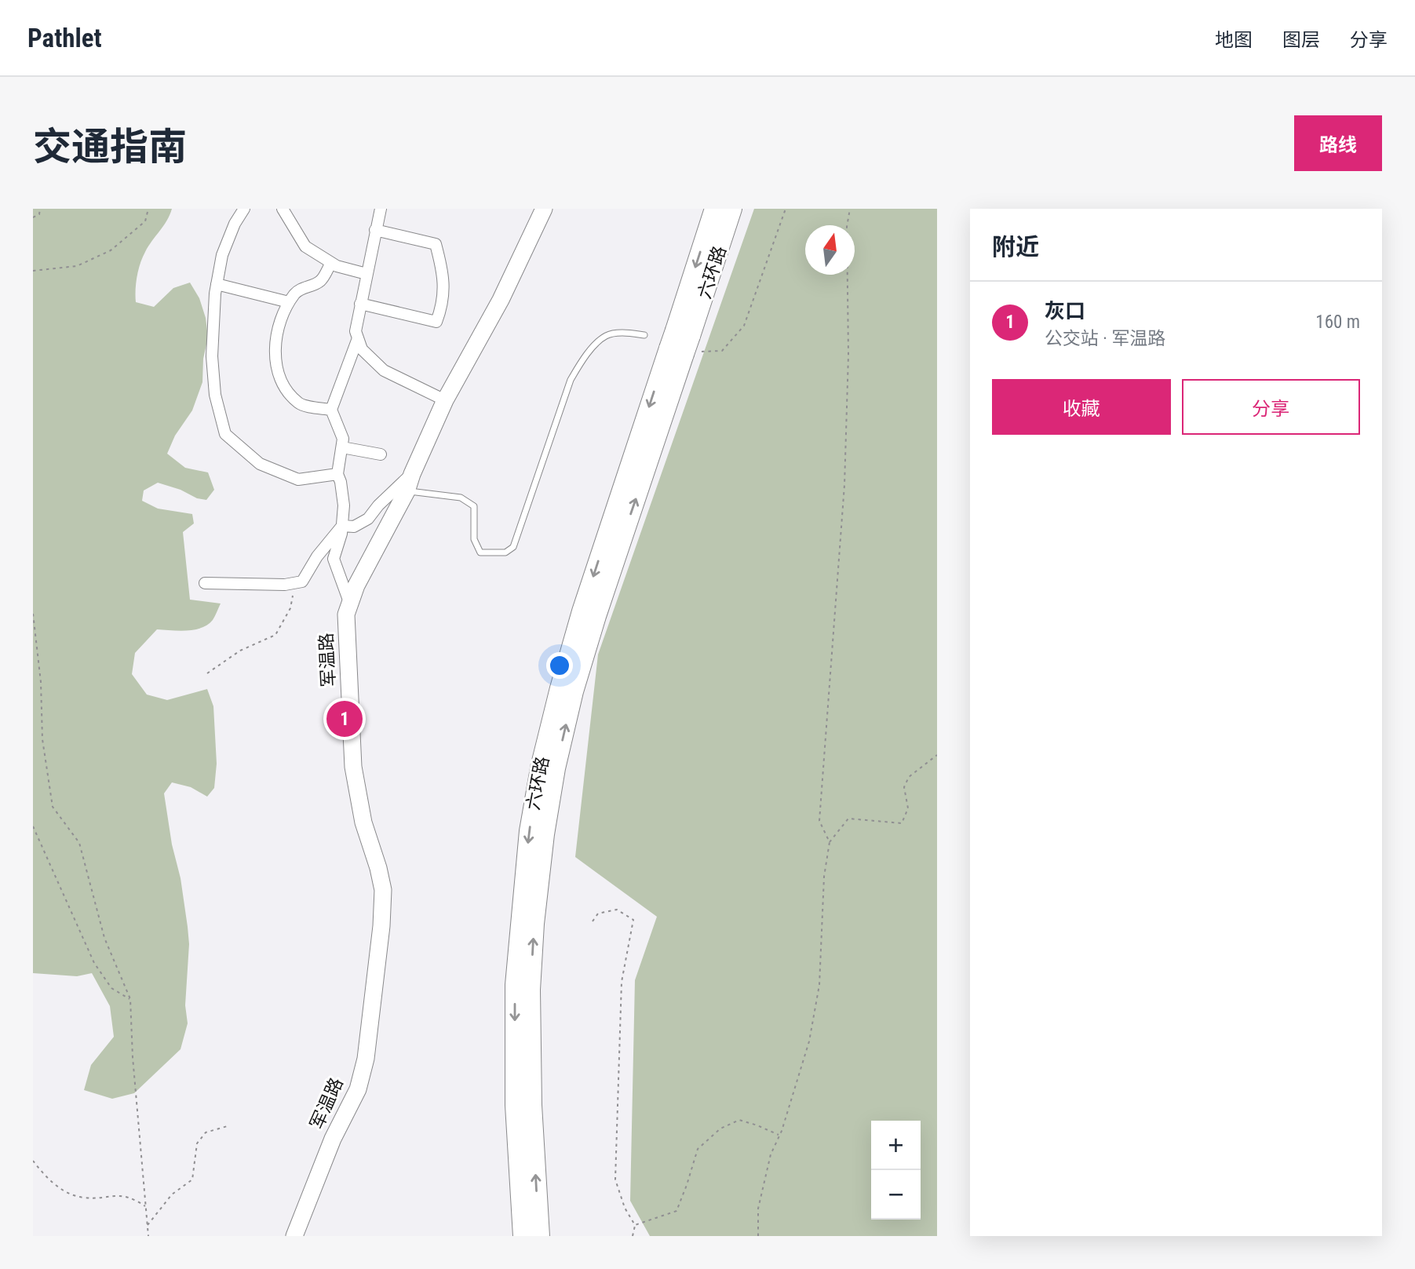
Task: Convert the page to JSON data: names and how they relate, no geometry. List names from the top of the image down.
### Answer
{
  "streets": {
    "highway": ["六环路"],
    "main road": ["军温路"]
  },
  "north": "top",
  "page": {
    "header": "Pathlet",
    "nav": ["地图", "图层", "分享"],
    "title": "交通指南",
    "buttons": [
      "路线",
      ["收藏", "分享"]
    ],
    "heading": "附近",
    "list": [
      {
        "mark": "1",
        "name": "灰口",
        "note": "公交站 · 军温路",
        "value": "160 m"
      }
    ],
    "pins": "1",
    "map_buttons": ["+", "−"]
  }
}
